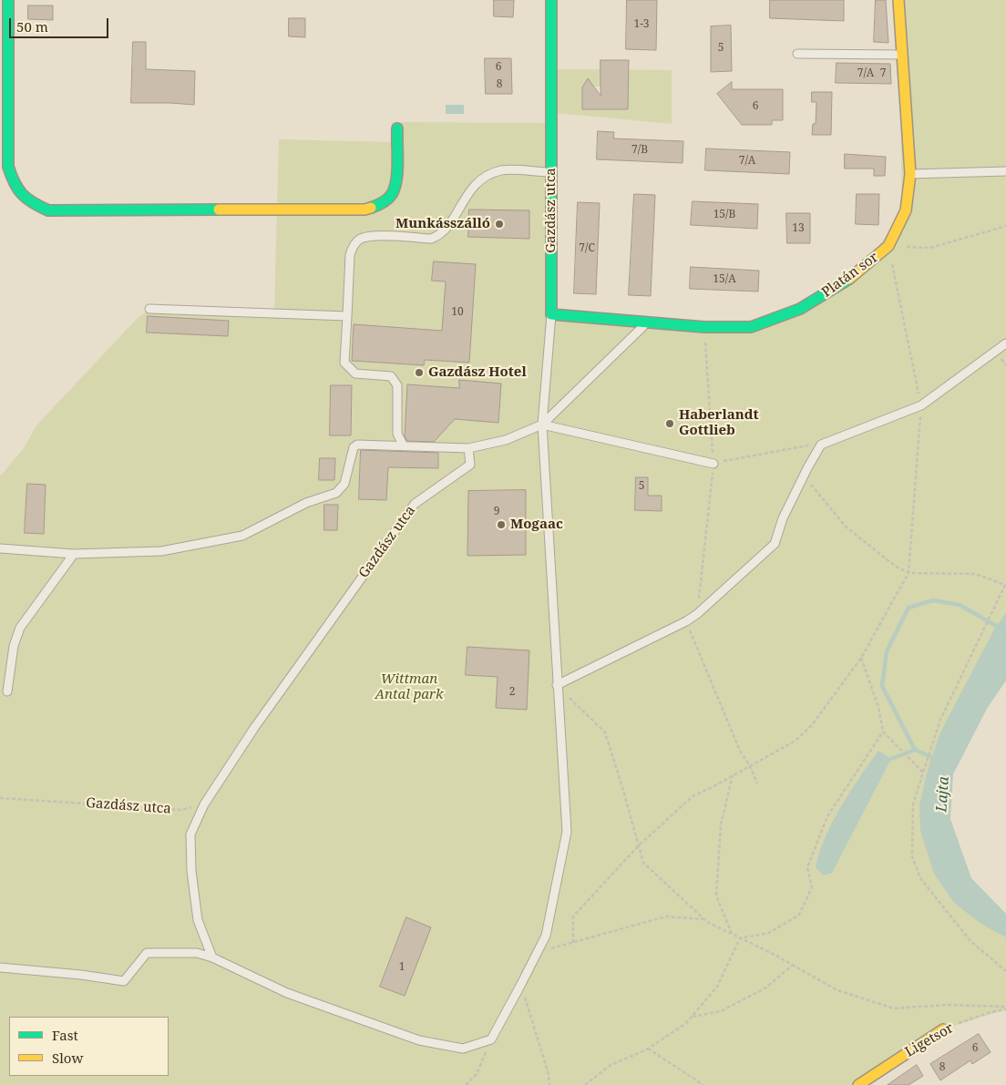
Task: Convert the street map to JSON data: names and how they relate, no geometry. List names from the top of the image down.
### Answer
{
  "streets": {
    "street": ["Gazdász utca", "Platán sor", "Ligetsor"]
  },
  "crossings": [
    ["Gazdász utca", "Platán sor"]
  ],
  "water": ["Lajta"],
  "parks": ["Wittman Antal park"],
  "places": [
    "Munkásszálló",
    "Gazdász Hotel",
    "Haberlandt Gottlieb",
    "Mogaac"
  ],
  "house_numbers": [
    "1-3",
    "5",
    "6",
    "7/A",
    "7",
    "8",
    "6",
    "7/B",
    "7/A",
    "15/B",
    "13",
    "7/C",
    "15/A",
    "10",
    "5",
    "9",
    "2",
    "1",
    "6",
    "8"
  ],
  "legend": ["Fast", "Slow"],
  "scale_bar": "50 m"
}
